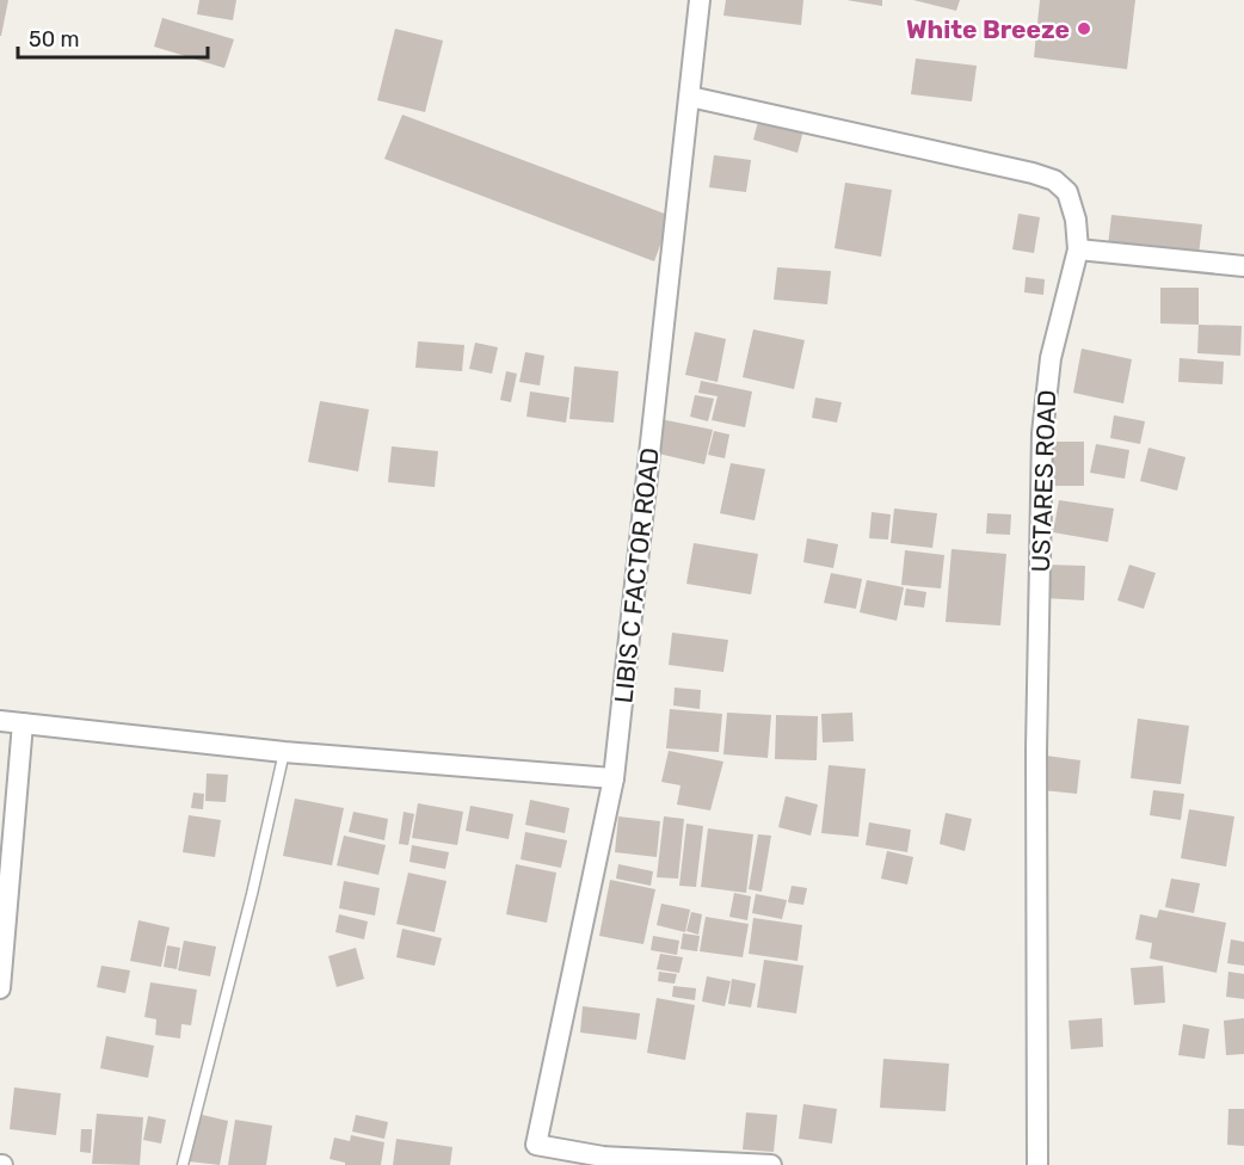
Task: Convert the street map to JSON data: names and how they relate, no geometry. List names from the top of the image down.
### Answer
{
  "streets": {
    "street": ["USTARES ROAD", "LIBIS C FACTOR ROAD"]
  },
  "crossings": [
    ["USTARES ROAD", "LIBIS C FACTOR ROAD"]
  ],
  "places": ["White Breeze"],
  "scale_bar": "50 m"
}
